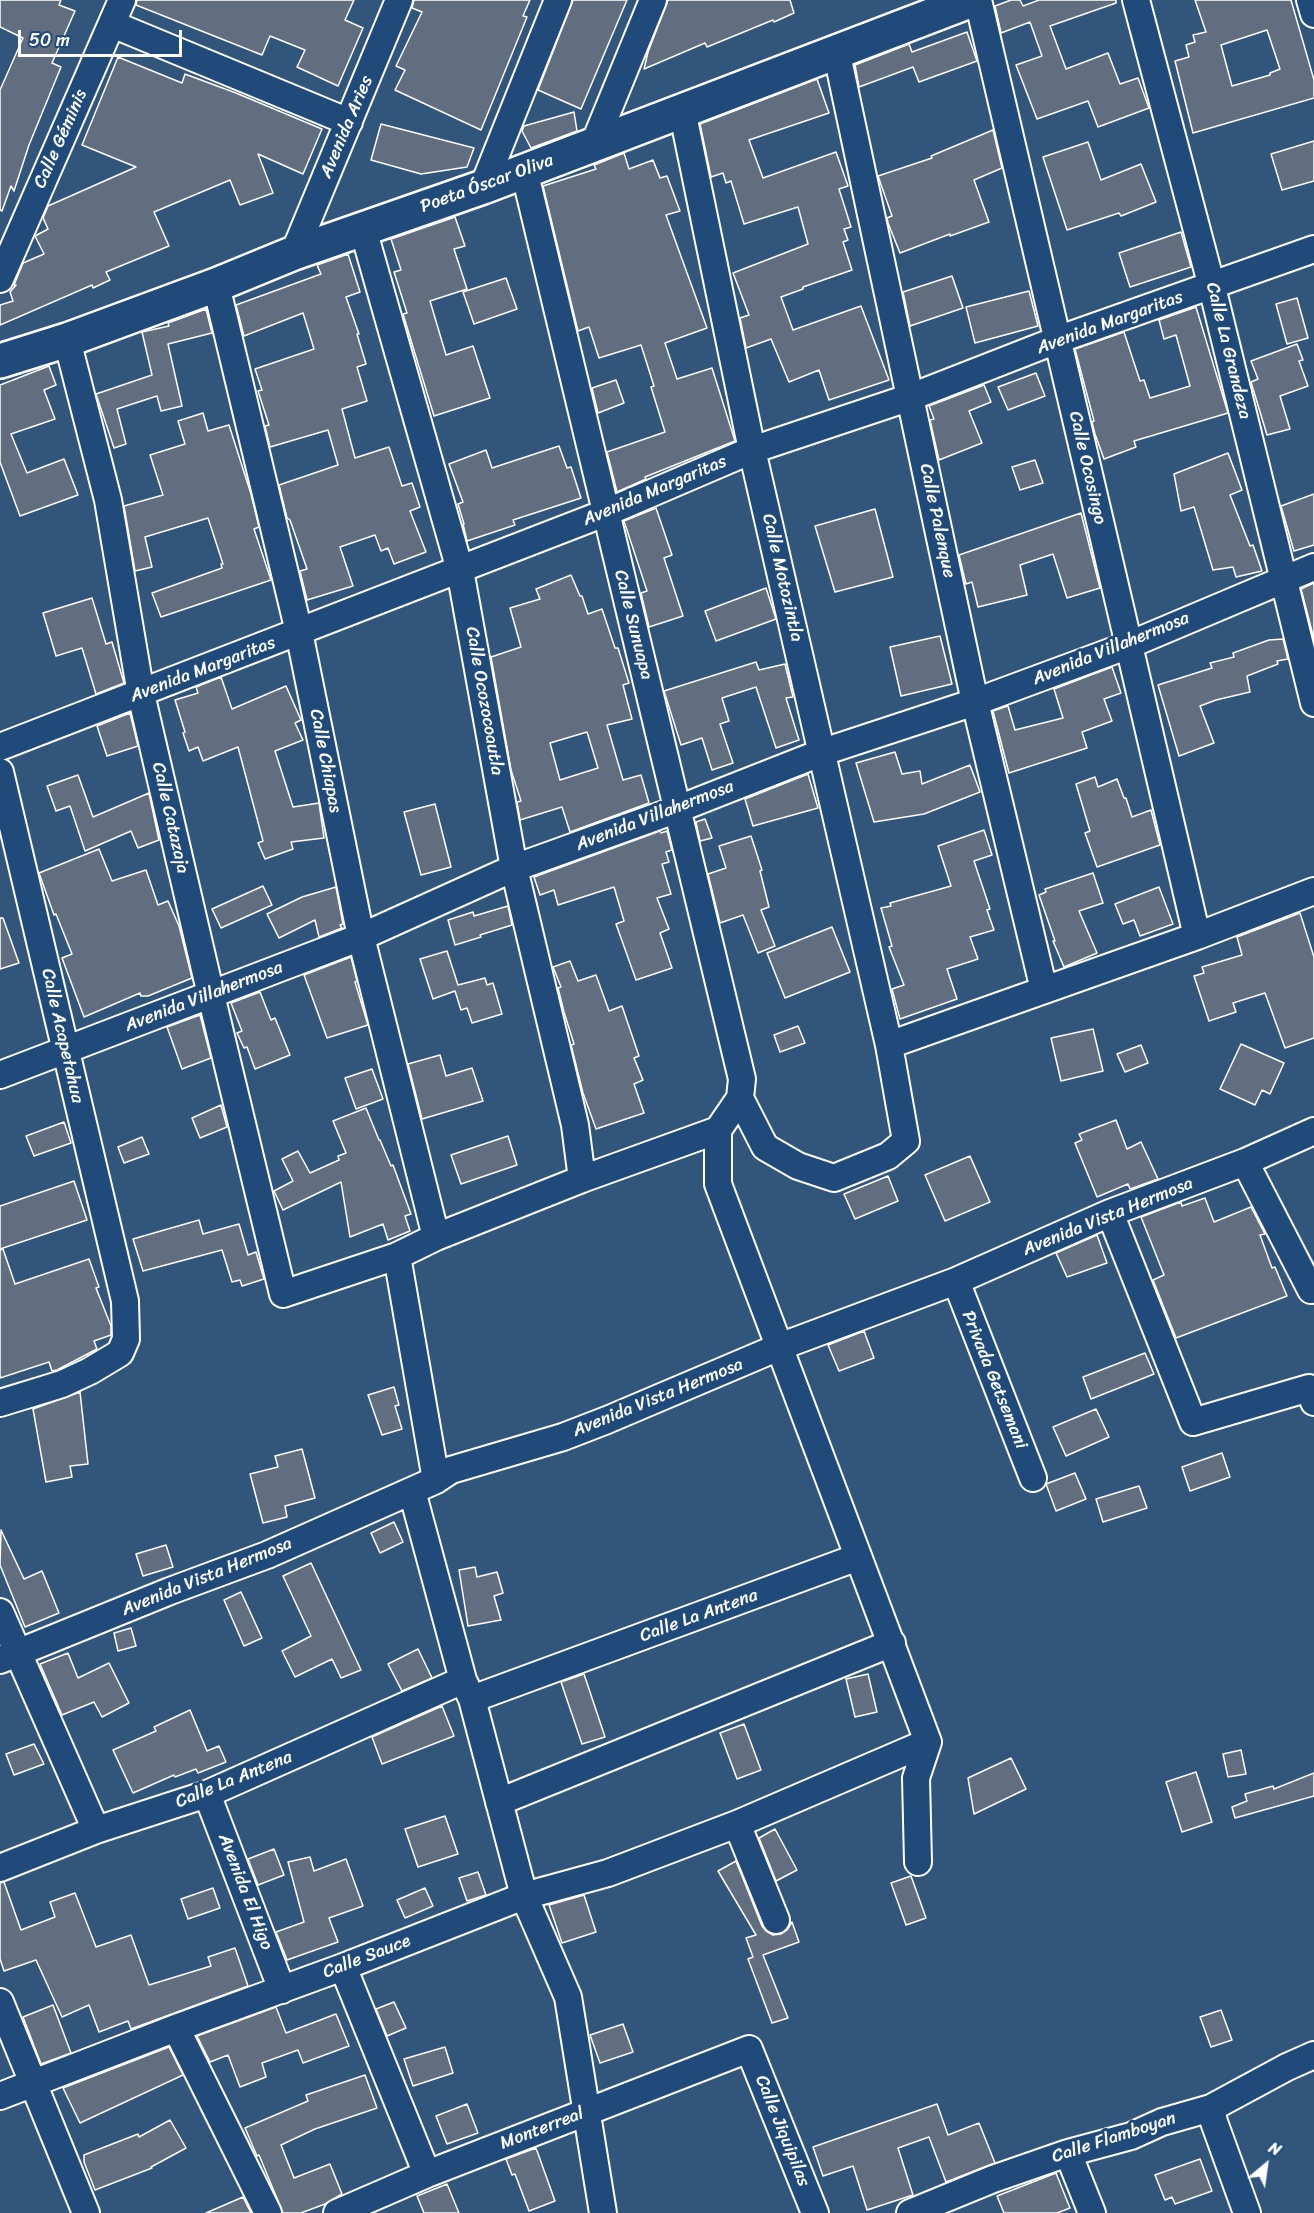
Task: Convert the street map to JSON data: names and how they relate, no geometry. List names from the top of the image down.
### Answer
{
  "streets": {
    "street": [
      "Avenida Aries",
      "Calle Géminis",
      "Poeta Óscar Oliva",
      "Avenida Margaritas",
      "Calle La Grandeza",
      "Calle Ocosingo",
      "Calle Palenque",
      "Calle Motozintla",
      "Calle Sunuapa",
      "Avenida Villahermosa",
      "Calle Ocozocoautla",
      "Calle Chiapas",
      "Calle Catazaja",
      "Calle Acapetahua",
      "Avenida Vista Hermosa",
      "Privada Getsemani",
      "Calle La Antena",
      "Avenida El Higo",
      "Calle Sauce",
      "Monterreal",
      "Calle Jiquipilas",
      "Calle Flamboyan"
    ]
  },
  "crossings": [
    ["Avenida Aries", "Poeta Óscar Oliva"],
    ["Poeta Óscar Oliva", "Calle Palenque"],
    ["Poeta Óscar Oliva", "Calle Motozintla"],
    ["Poeta Óscar Oliva", "Calle Sunuapa"],
    ["Poeta Óscar Oliva", "Calle Ocozocoautla"],
    ["Poeta Óscar Oliva", "Calle Chiapas"],
    ["Poeta Óscar Oliva", "Calle Catazaja"],
    ["Avenida Margaritas", "Calle La Grandeza"],
    ["Avenida Margaritas", "Calle Ocosingo"],
    ["Avenida Margaritas", "Calle Palenque"],
    ["Avenida Margaritas", "Calle Motozintla"],
    ["Avenida Margaritas", "Calle Sunuapa"],
    ["Avenida Margaritas", "Calle Ocozocoautla"],
    ["Avenida Margaritas", "Calle Chiapas"],
    ["Avenida Margaritas", "Calle Catazaja"],
    ["Calle La Grandeza", "Avenida Villahermosa"],
    ["Calle Ocosingo", "Avenida Villahermosa"],
    ["Calle Palenque", "Avenida Villahermosa"],
    ["Calle Motozintla", "Calle Sunuapa"],
    ["Calle Motozintla", "Avenida Villahermosa"],
    ["Calle Sunuapa", "Avenida Villahermosa"],
    ["Avenida Villahermosa", "Calle Ocozocoautla"],
    ["Avenida Villahermosa", "Calle Chiapas"],
    ["Avenida Villahermosa", "Calle Catazaja"],
    ["Avenida Villahermosa", "Calle Acapetahua"],
    ["Avenida Vista Hermosa", "Privada Getsemani"],
    ["Calle La Antena", "Avenida El Higo"],
    ["Avenida El Higo", "Calle Sauce"],
    ["Monterreal", "Calle Jiquipilas"]
  ],
  "scale_bar": "50 m",
  "north": "top right"
}
